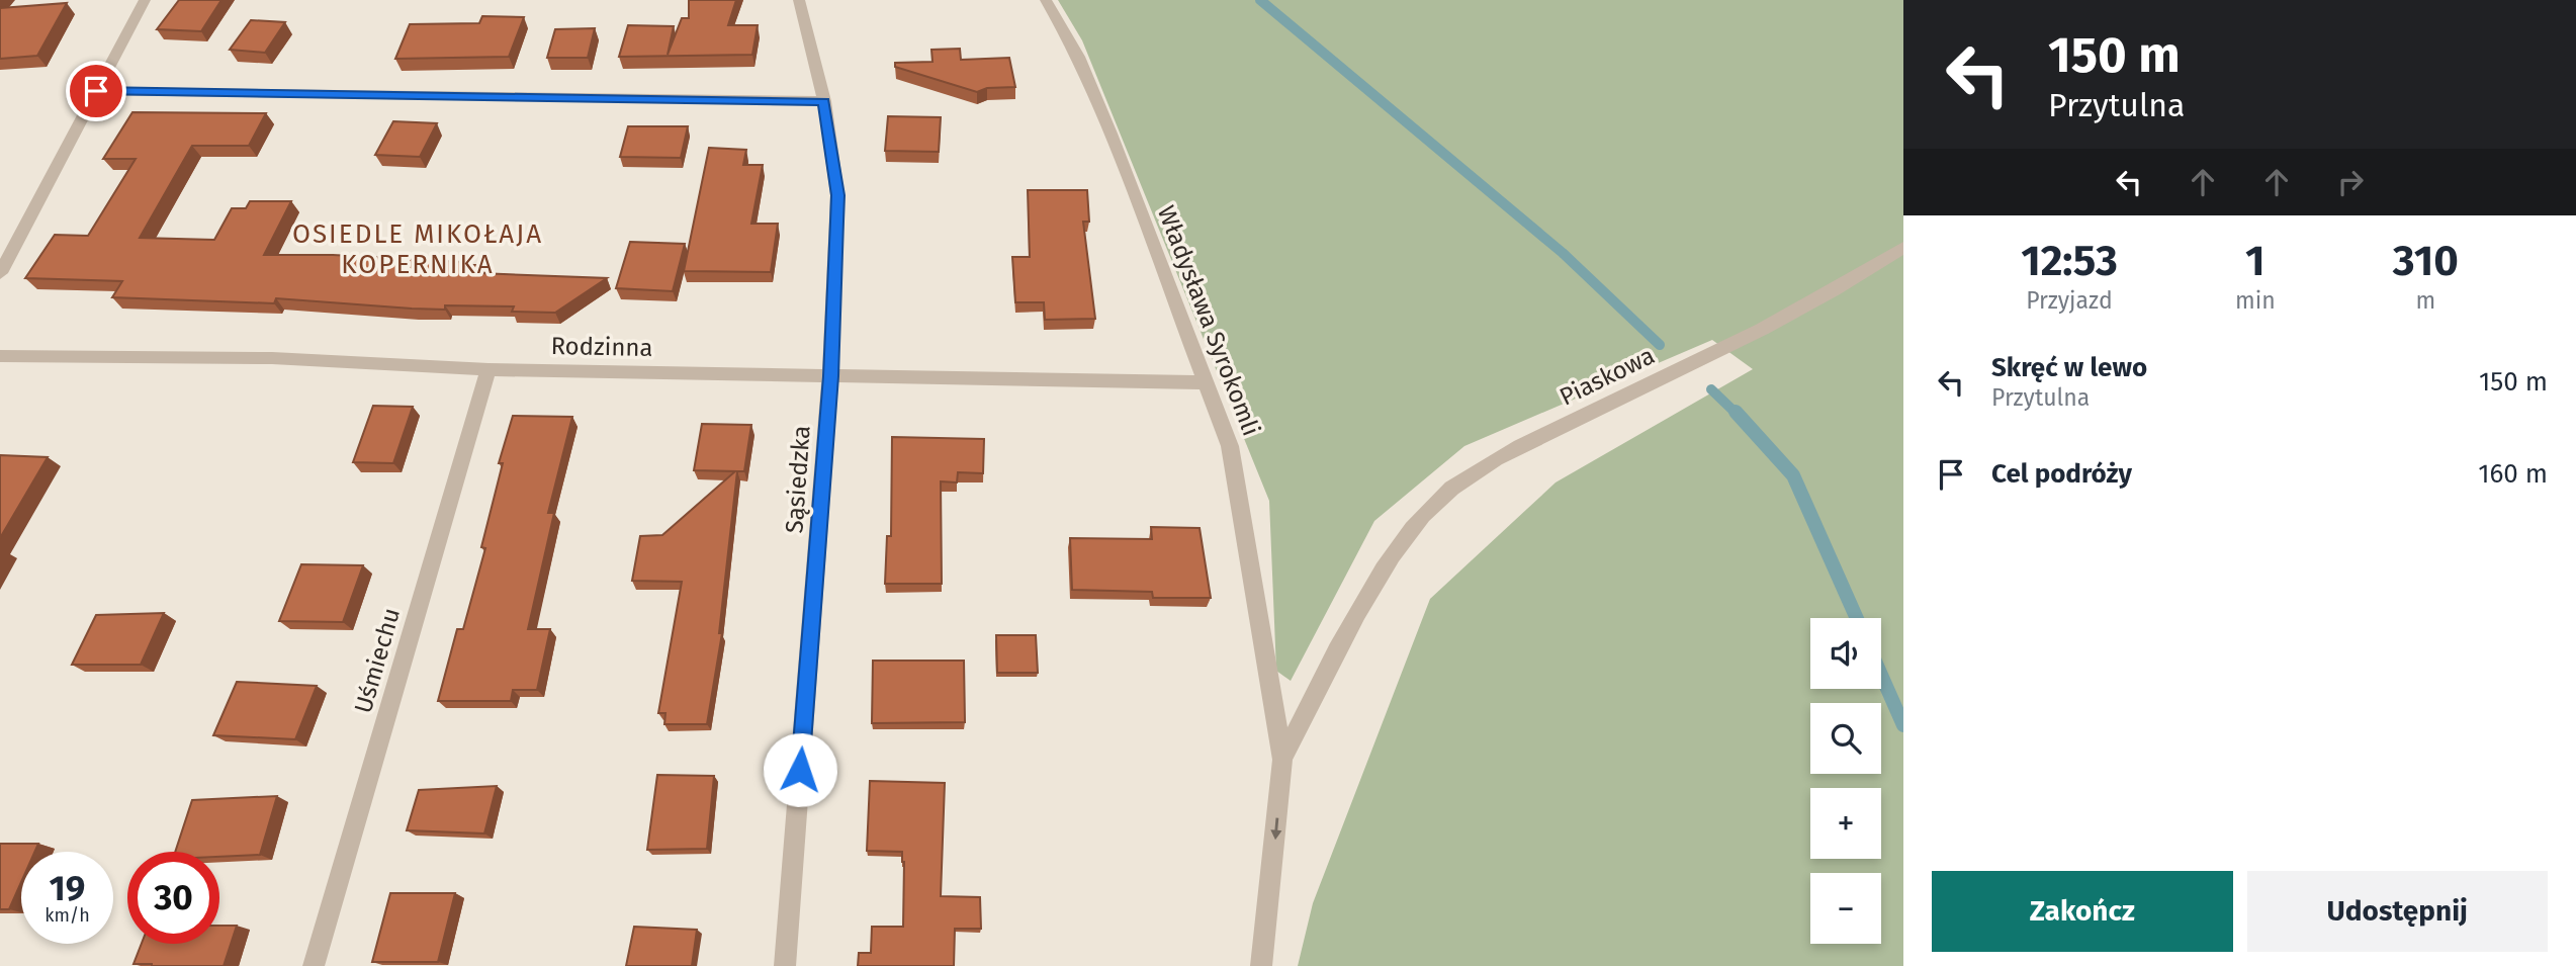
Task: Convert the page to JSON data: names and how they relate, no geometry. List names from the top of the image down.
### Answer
{
  "streets": {
    "street": [
      "Władysława Syrokomli",
      "Rodzinna",
      "Piaskowa",
      "Sąsiedzka",
      "Uśmiechu"
    ]
  },
  "crossings": [
    ["Władysława Syrokomli", "Rodzinna"],
    ["Władysława Syrokomli", "Piaskowa"],
    ["Rodzinna", "Sąsiedzka"],
    ["Rodzinna", "Uśmiechu"]
  ],
  "districts": ["OSIEDLE MIKOŁAJA KOPERNIKA"],
  "page": {
    "turn": ["150 m", "Przytulna"],
    "eta": [
      "12:53",
      "Przyjazd",
      "1",
      "min",
      "310",
      "m"
    ],
    "list": [
      {
        "name": "Skręć w lewo",
        "note": "Przytulna",
        "value": "150 m"
      },
      {
        "name": "Cel podróży",
        "value": "160 m"
      }
    ],
    "map_buttons": ["+", "−"],
    "speed": "19 km/h",
    "limit": "30",
    "buttons": ["Zakończ", "Udostępnij"]
  }
}
